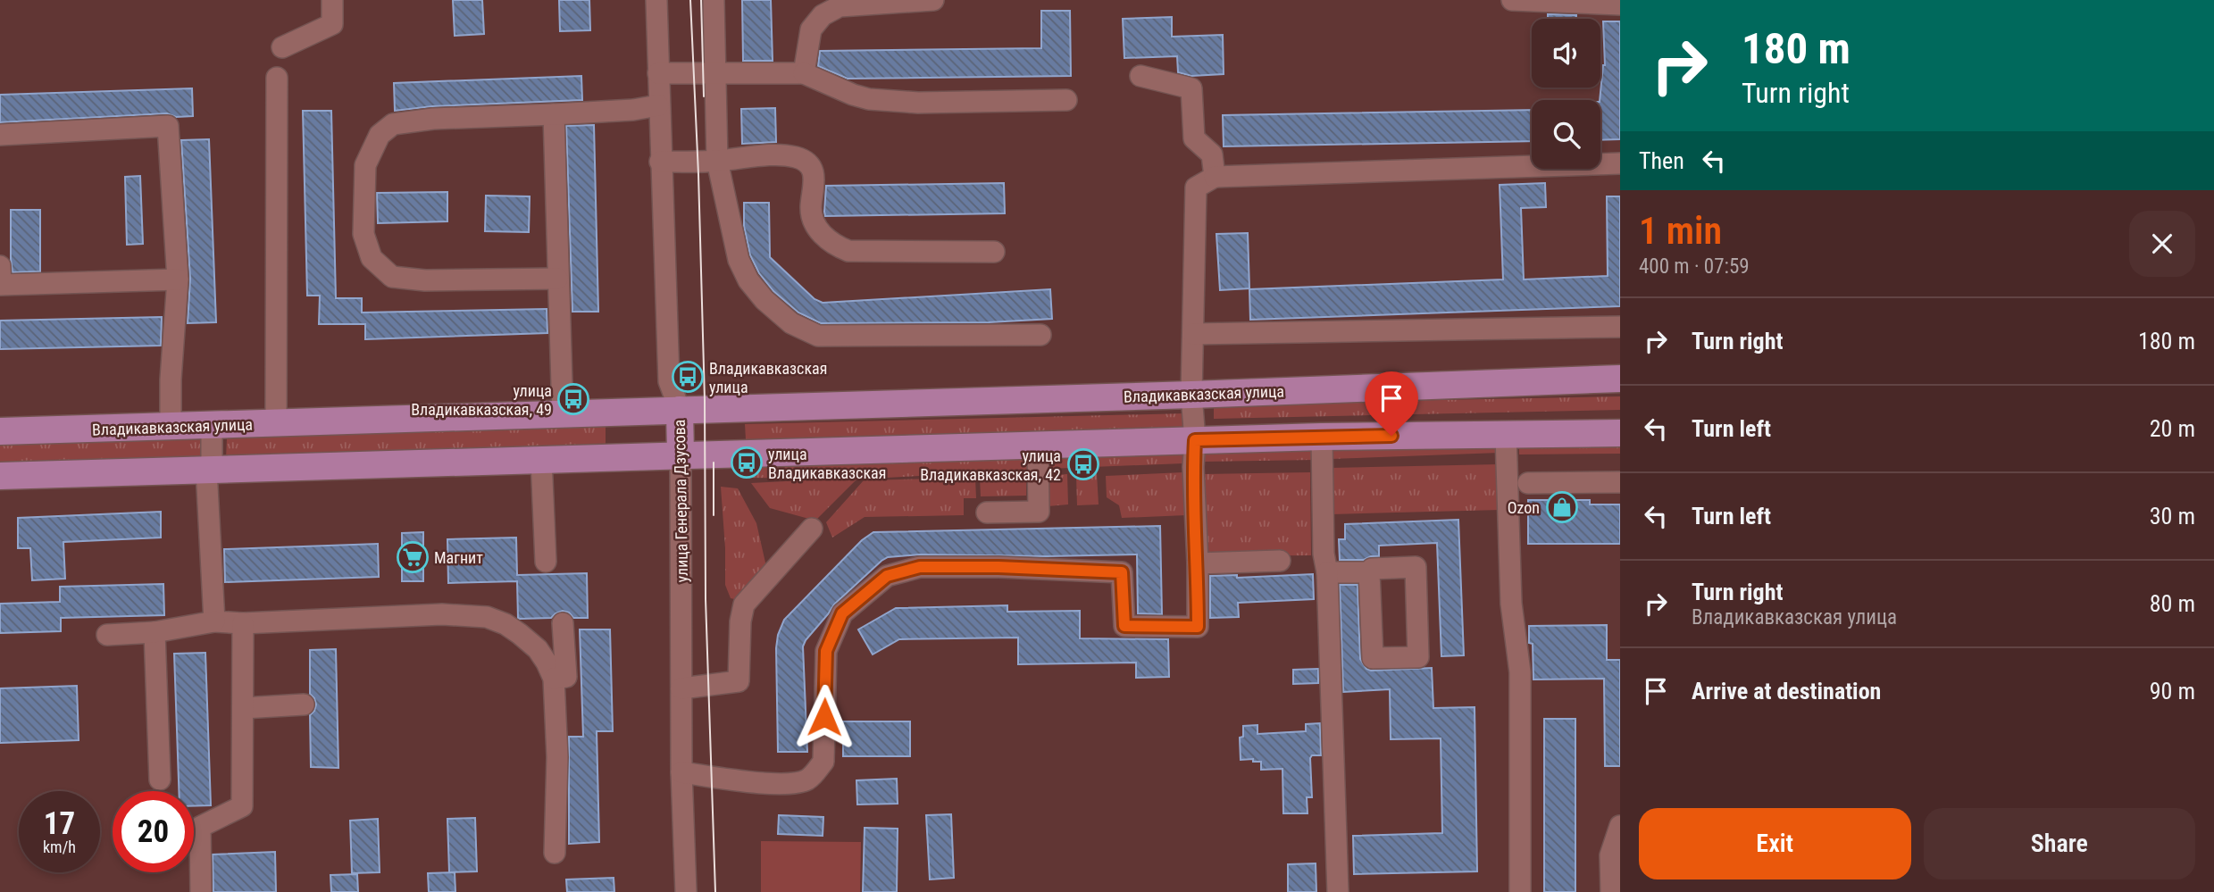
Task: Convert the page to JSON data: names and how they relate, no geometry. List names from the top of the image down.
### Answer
{
  "streets": {
    "main road": ["Владикавказская улица", "улица Генерала Дзусова"]
  },
  "crossings": [
    ["Владикавказская улица", "улица Генерала Дзусова"]
  ],
  "places": {
    "bus stop": [
      "Владикавказская улица",
      "улица Владикавказская, 49",
      "улица Владикавказская",
      "улица Владикавказская, 42"
    ],
    "shop": ["Ozon"],
    "supermarket": ["Магнит"]
  },
  "page": {
    "turn": ["180 m", "Turn right"],
    "then": "Then",
    "heading": ["1 min", "400 m · 07:59"],
    "list": [
      {
        "name": "Turn right",
        "value": "180 m"
      },
      {
        "name": "Turn left",
        "value": "20 m"
      },
      {
        "name": "Turn left",
        "value": "30 m"
      },
      {
        "name": "Turn right",
        "note": "Владикавказская улица",
        "value": "80 m"
      },
      {
        "name": "Arrive at destination",
        "value": "90 m"
      }
    ],
    "speed": "17 km/h",
    "limit": "20",
    "buttons": ["Exit", "Share"]
  }
}
